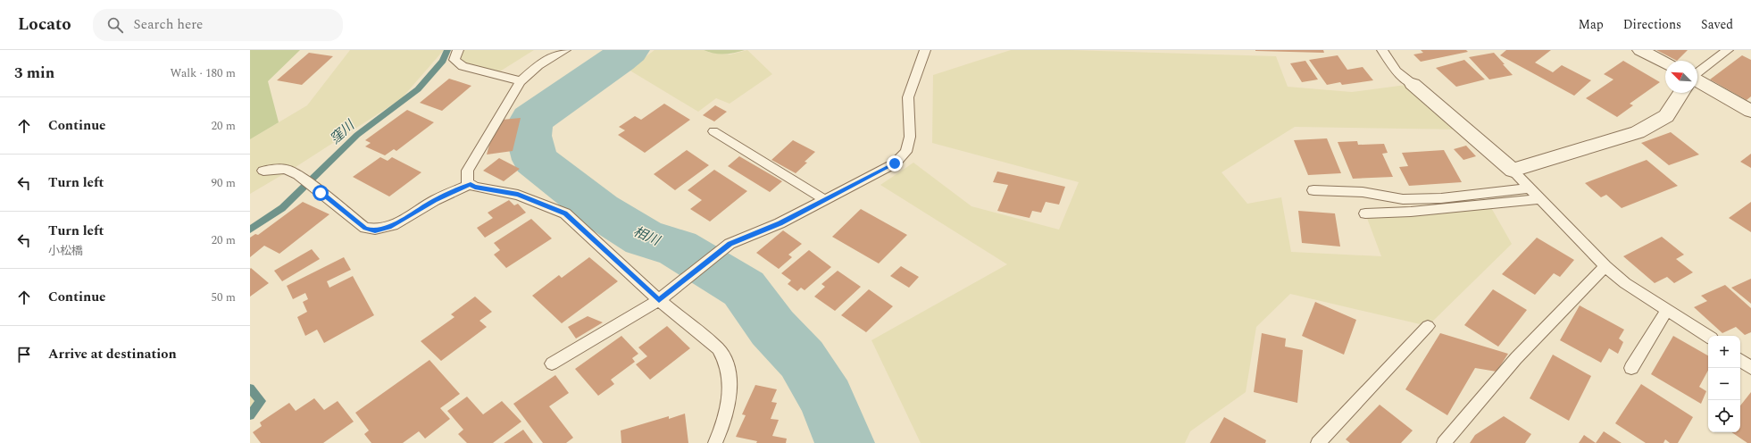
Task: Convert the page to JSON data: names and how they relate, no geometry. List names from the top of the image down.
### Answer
{
  "water": ["窪川", "相川"],
  "north": "top left",
  "page": {
    "header": "Locato",
    "search": "Search here",
    "nav": ["Map", "Directions", "Saved"],
    "heading": ["3 min", "Walk · 180 m"],
    "list": [
      ["Continue", "20 m"],
      ["Turn left", "90 m"],
      ["Turn left", "小松橋", "20 m"],
      ["Continue", "50 m"],
      "Arrive at destination"
    ],
    "map_buttons": ["+", "−"]
  }
}
